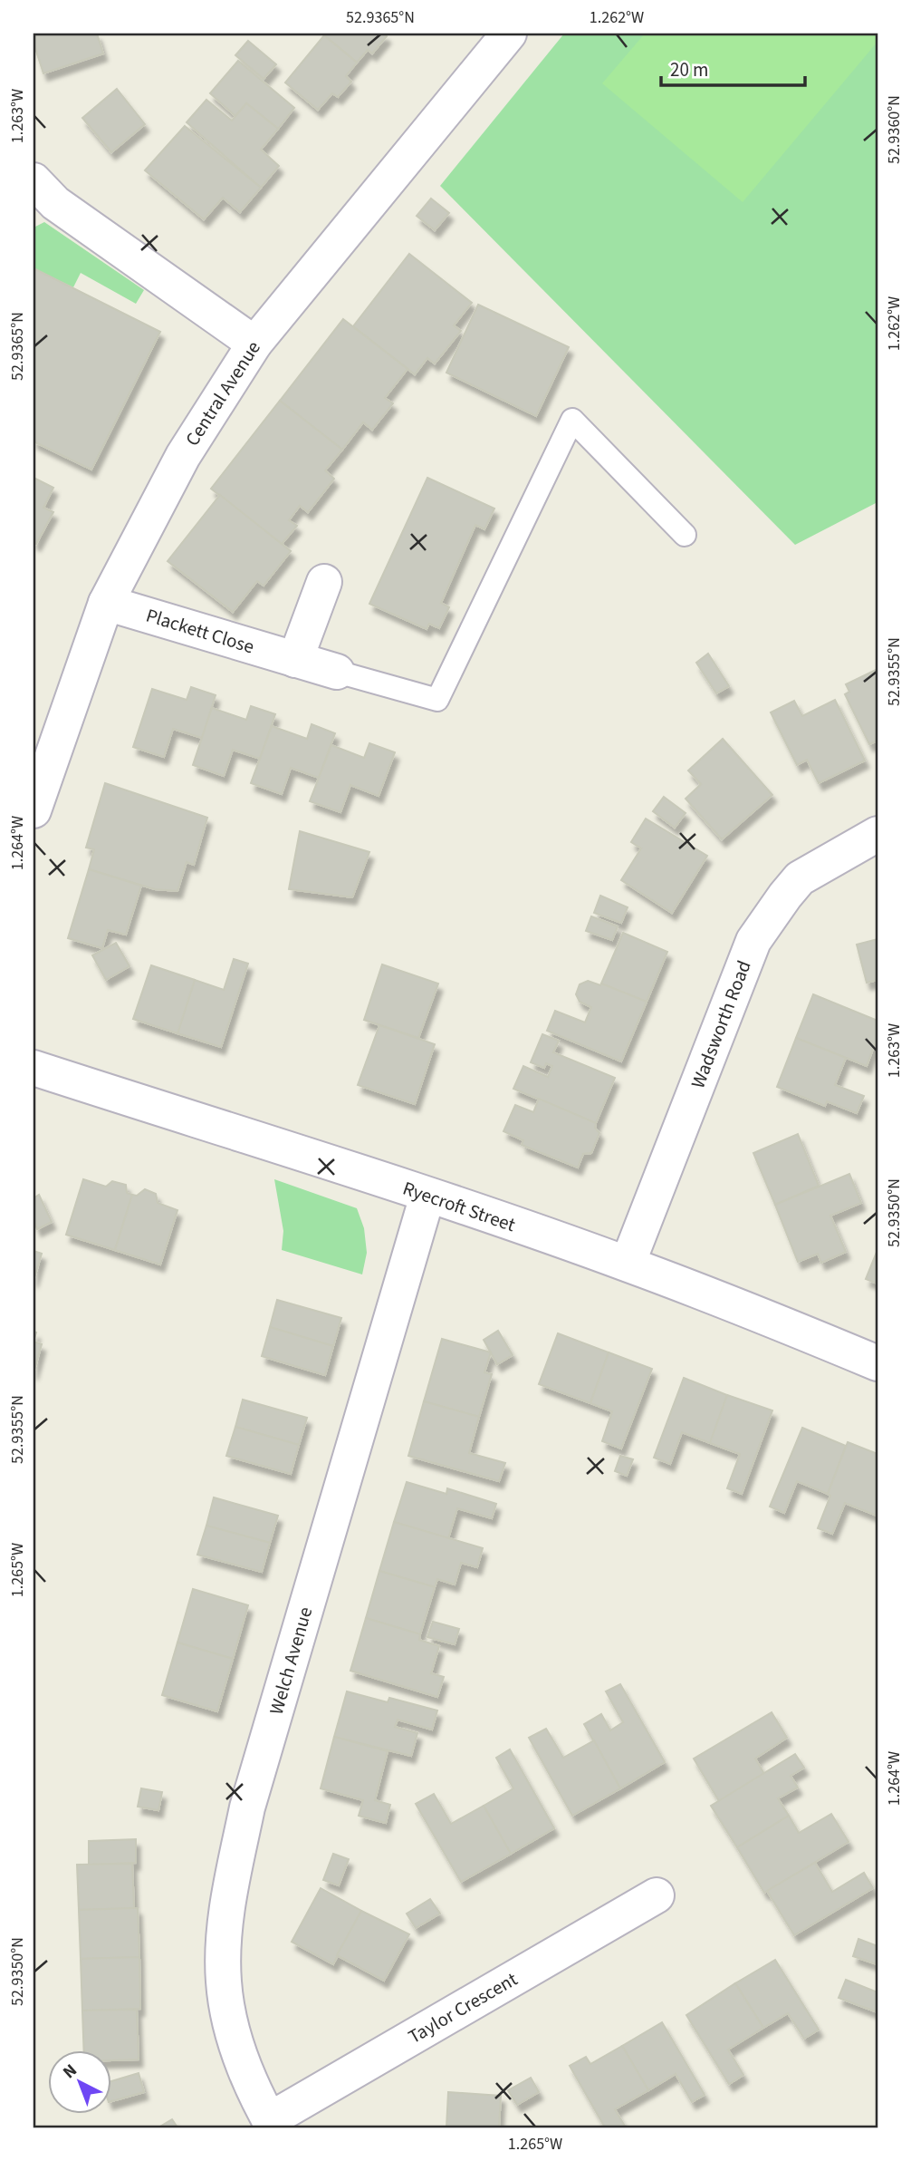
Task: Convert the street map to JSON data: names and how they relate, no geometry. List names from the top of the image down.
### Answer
{
  "streets": {
    "street": [
      "Central Avenue",
      "Plackett Close",
      "Wadsworth Road",
      "Ryecroft Street",
      "Welch Avenue",
      "Taylor Crescent"
    ]
  },
  "crossings": [
    ["Central Avenue", "Plackett Close"],
    ["Wadsworth Road", "Ryecroft Street"],
    ["Ryecroft Street", "Welch Avenue"],
    ["Welch Avenue", "Taylor Crescent"]
  ],
  "scale_bar": "20 m",
  "north": "top left",
  "coordinates": [
    "52.9365°N",
    "1.262°W",
    "1.263°W",
    "52.9360°N",
    "52.9355°N",
    "1.264°W",
    "52.9350°N",
    "1.265°W"
  ]
}
